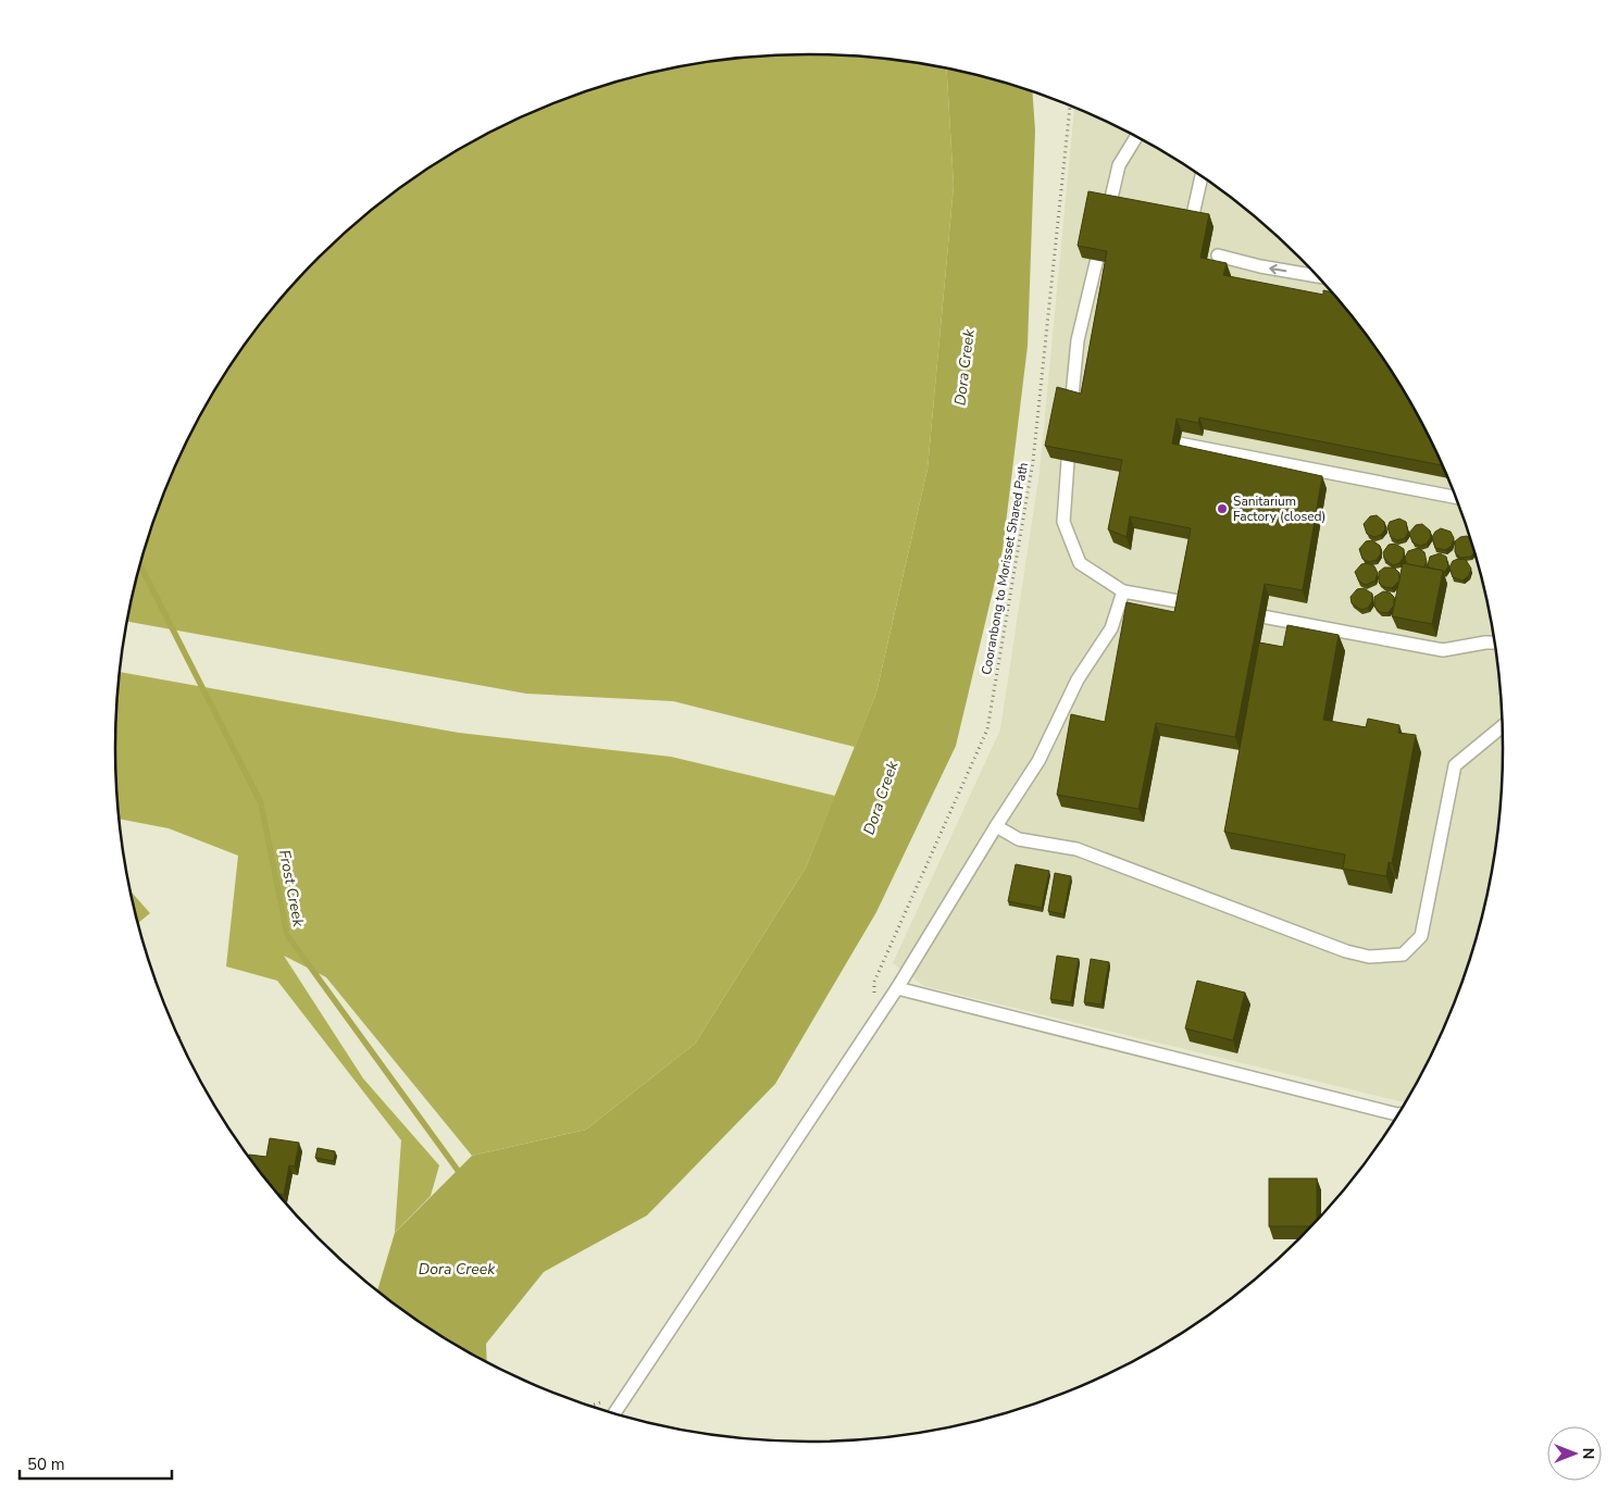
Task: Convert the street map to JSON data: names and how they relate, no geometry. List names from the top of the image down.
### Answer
{
  "streets": {
    "path": ["Cooranbong to Morisset Shared Path"]
  },
  "water": ["Dora Creek", "Frost Creek"],
  "places": ["Sanitarium Factory (closed)"],
  "scale_bar": "50 m",
  "north": "right"
}
